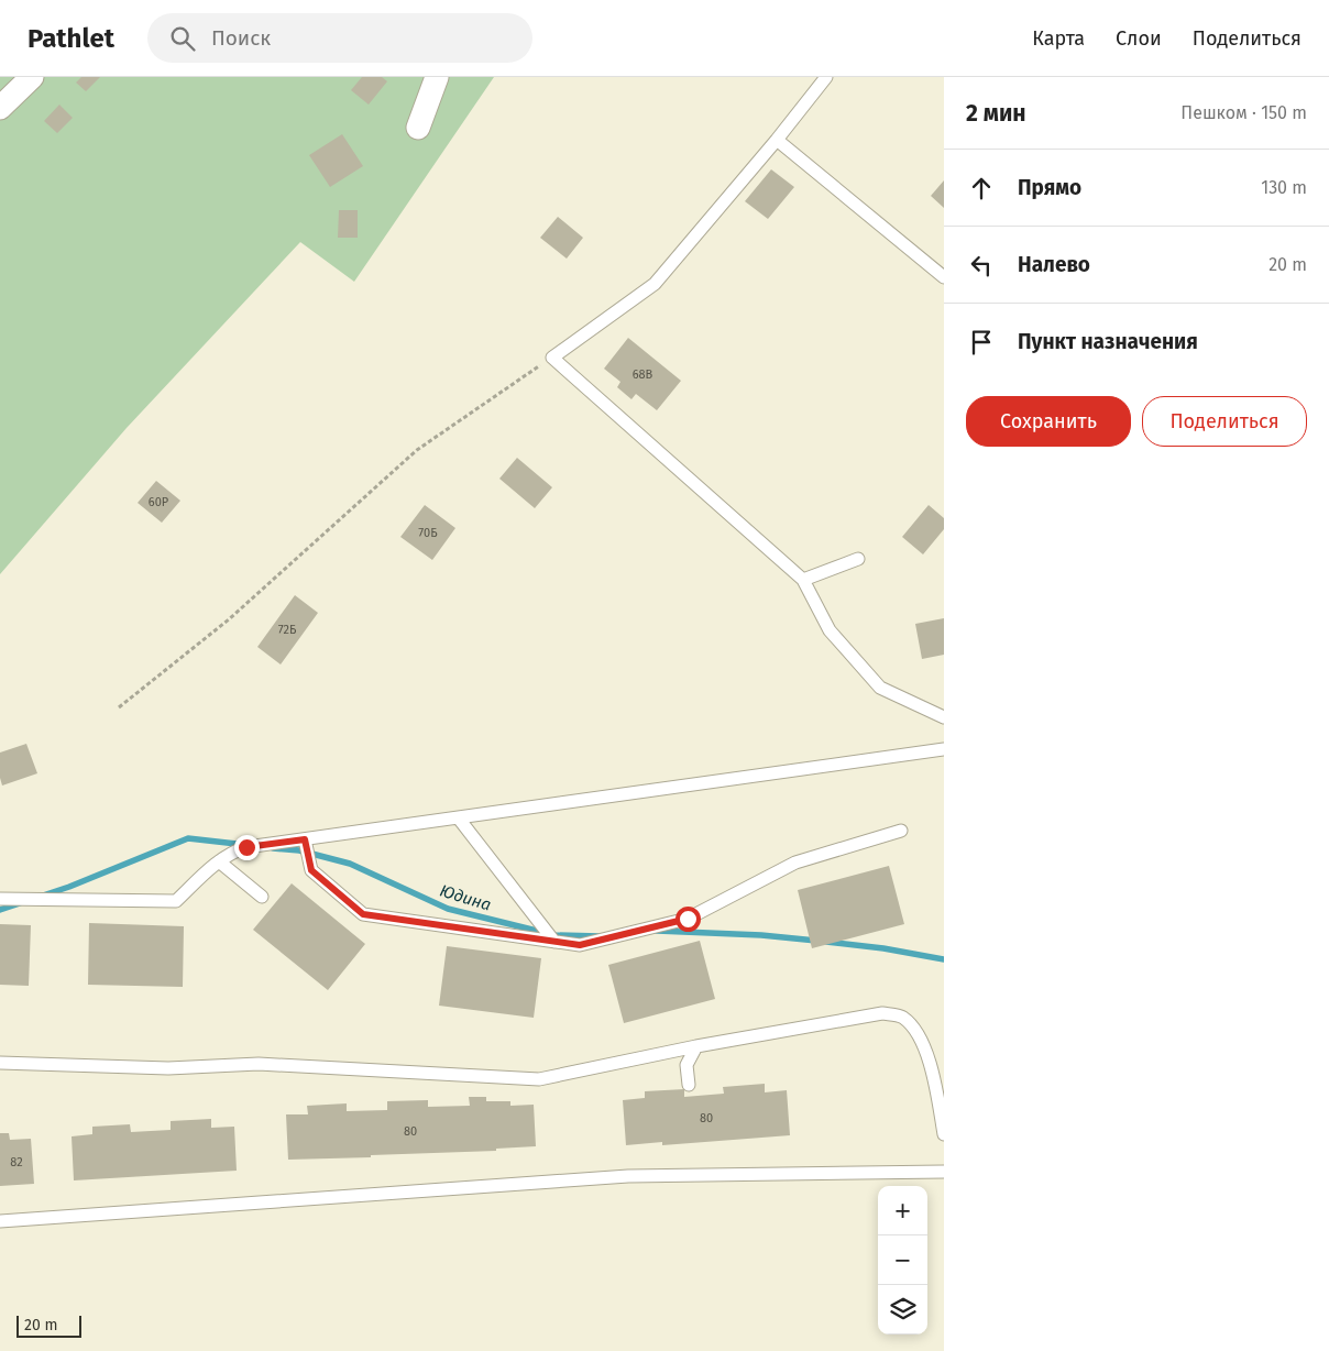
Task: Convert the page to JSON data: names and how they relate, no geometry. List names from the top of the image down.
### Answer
{
  "water": ["Юдина"],
  "house_numbers": [
    "68В",
    "60Р",
    "70Б",
    "72Б",
    "80",
    "80",
    "82"
  ],
  "scale_bar": "20 m",
  "page": {
    "header": "Pathlet",
    "search": "Поиск",
    "nav": ["Карта", "Слои", "Поделиться"],
    "heading": ["2 мин", "Пешком · 150 m"],
    "list": [
      ["Прямо", "130 m"],
      ["Налево", "20 m"],
      "Пункт назначения"
    ],
    "buttons": ["Сохранить", "Поделиться"],
    "map_buttons": ["+", "−"],
    "scale": "20 m"
  }
}
